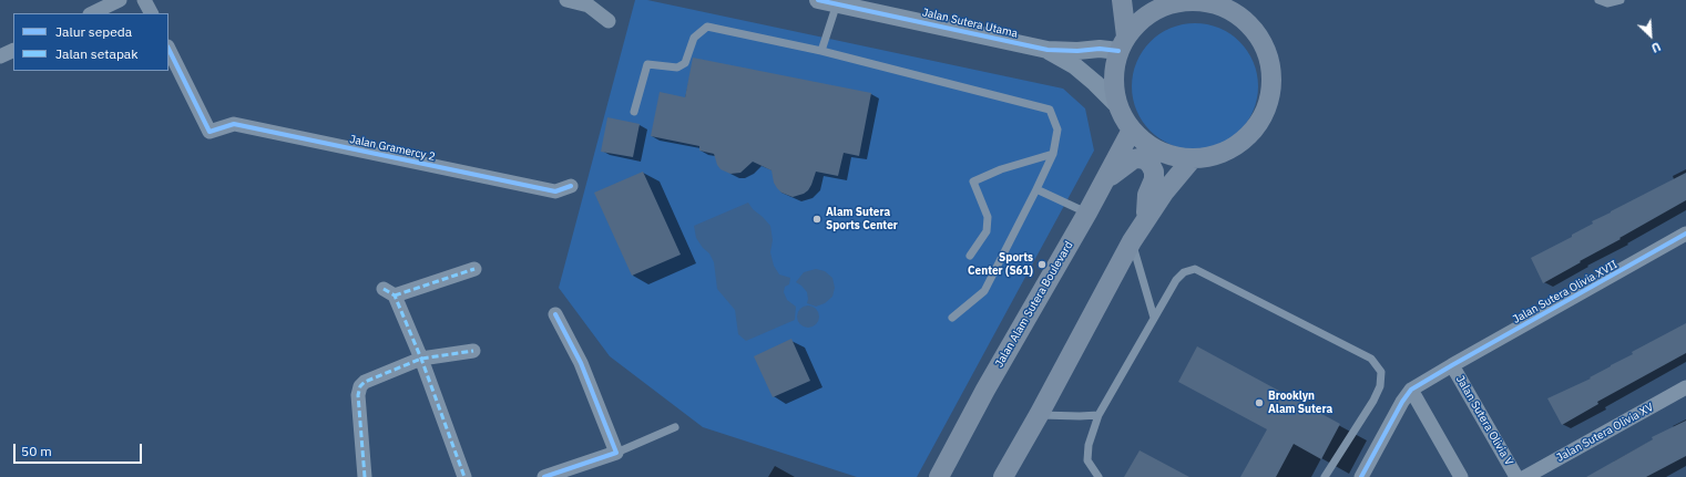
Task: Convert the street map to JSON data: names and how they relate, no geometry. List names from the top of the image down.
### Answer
{
  "streets": {
    "main road": ["Jalan Alam Sutera Boulevard"],
    "street": [
      "Jalan Sutera Utama",
      "Jalan Gramercy 2",
      "Jalan Sutera Olivia XVII",
      "Jalan Sutera Olivia V",
      "Jalan Sutera Olivia XV"
    ]
  },
  "crossings": [
    ["Jalan Sutera Olivia XVII", "Jalan Sutera Olivia V"]
  ],
  "places": ["Alam Sutera Sports Center", "Sports Center (S61)", "Brooklyn Alam Sutera"],
  "legend": ["Jalur sepeda", "Jalan setapak"],
  "scale_bar": "50 m",
  "north": "bottom right"
}
